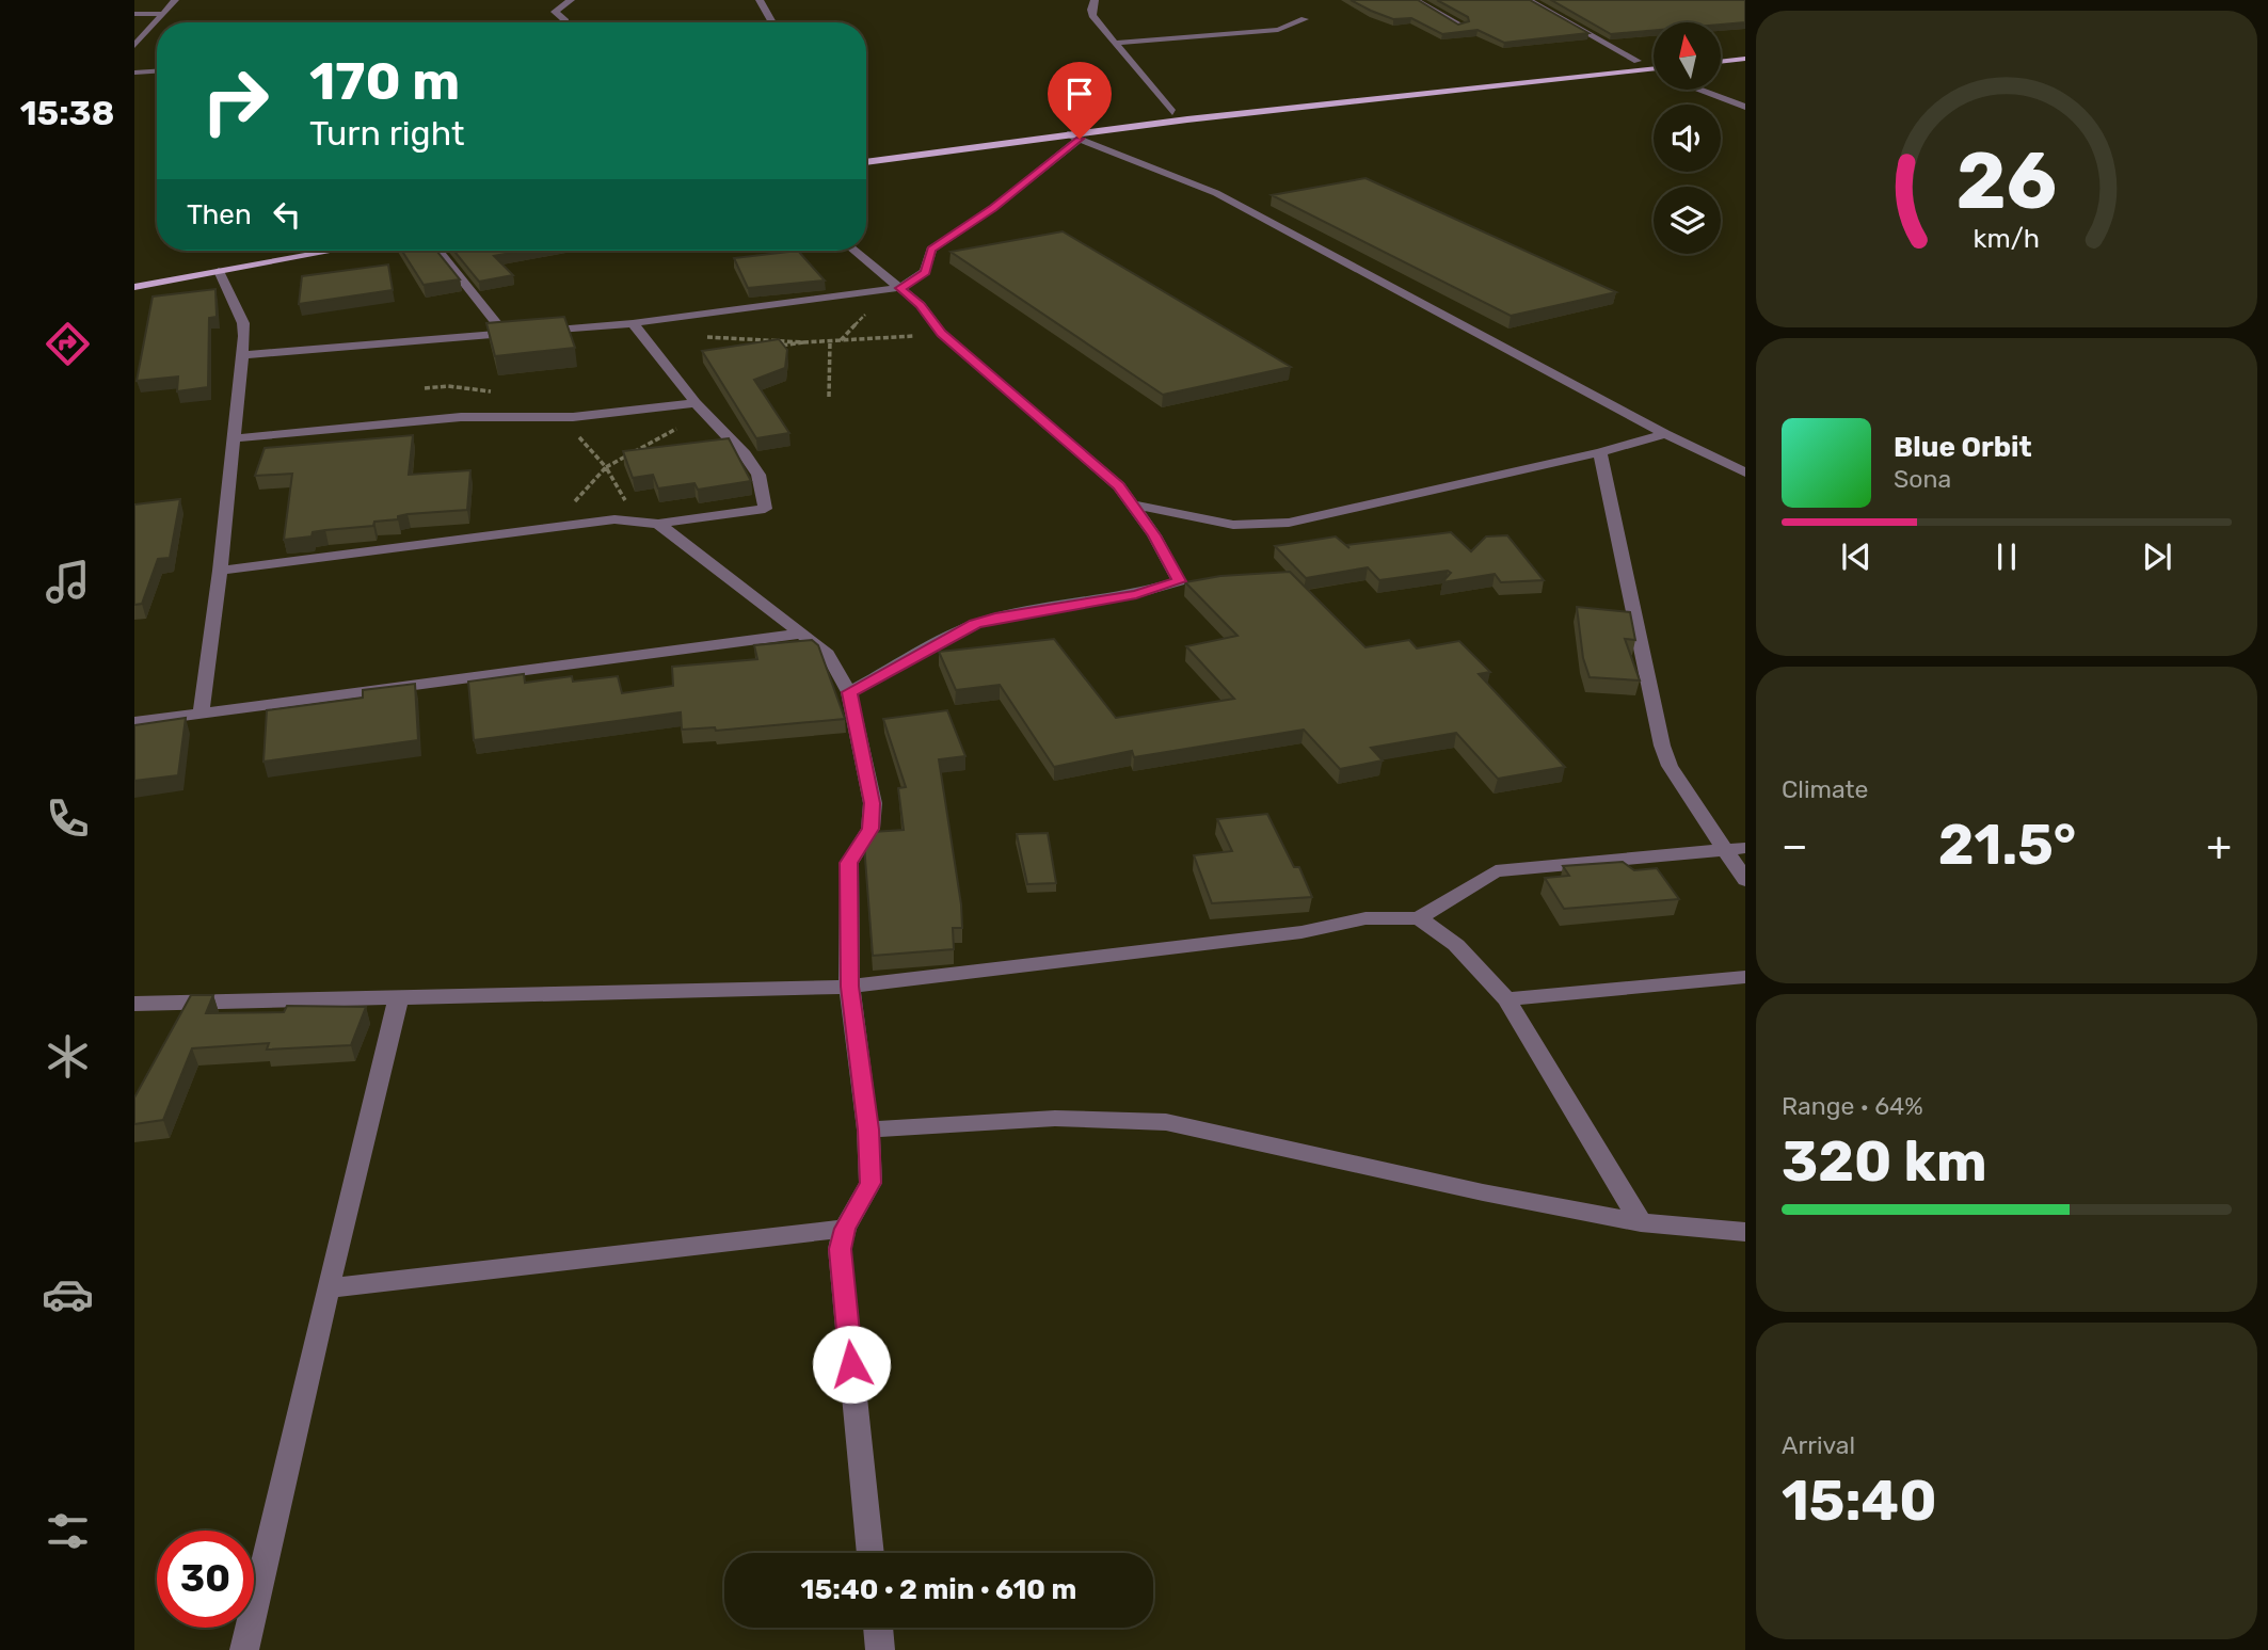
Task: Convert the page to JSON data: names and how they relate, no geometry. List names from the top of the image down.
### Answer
{
  "north": "top",
  "page": {
    "tabs": "15:38",
    "turn": ["170 m", "Turn right"],
    "then": "Then",
    "song": ["Blue Orbit", "Sona"],
    "tile": [
      "Climate",
      ["Range · 64%", "320 km"],
      ["Arrival", "15:40"]
    ],
    "heat": ["−", "21.5°", "+"],
    "limit": "30",
    "trip": "15:40 · 2 min · 610 m",
    "gauge": ["26", "km/h"]
  }
}
